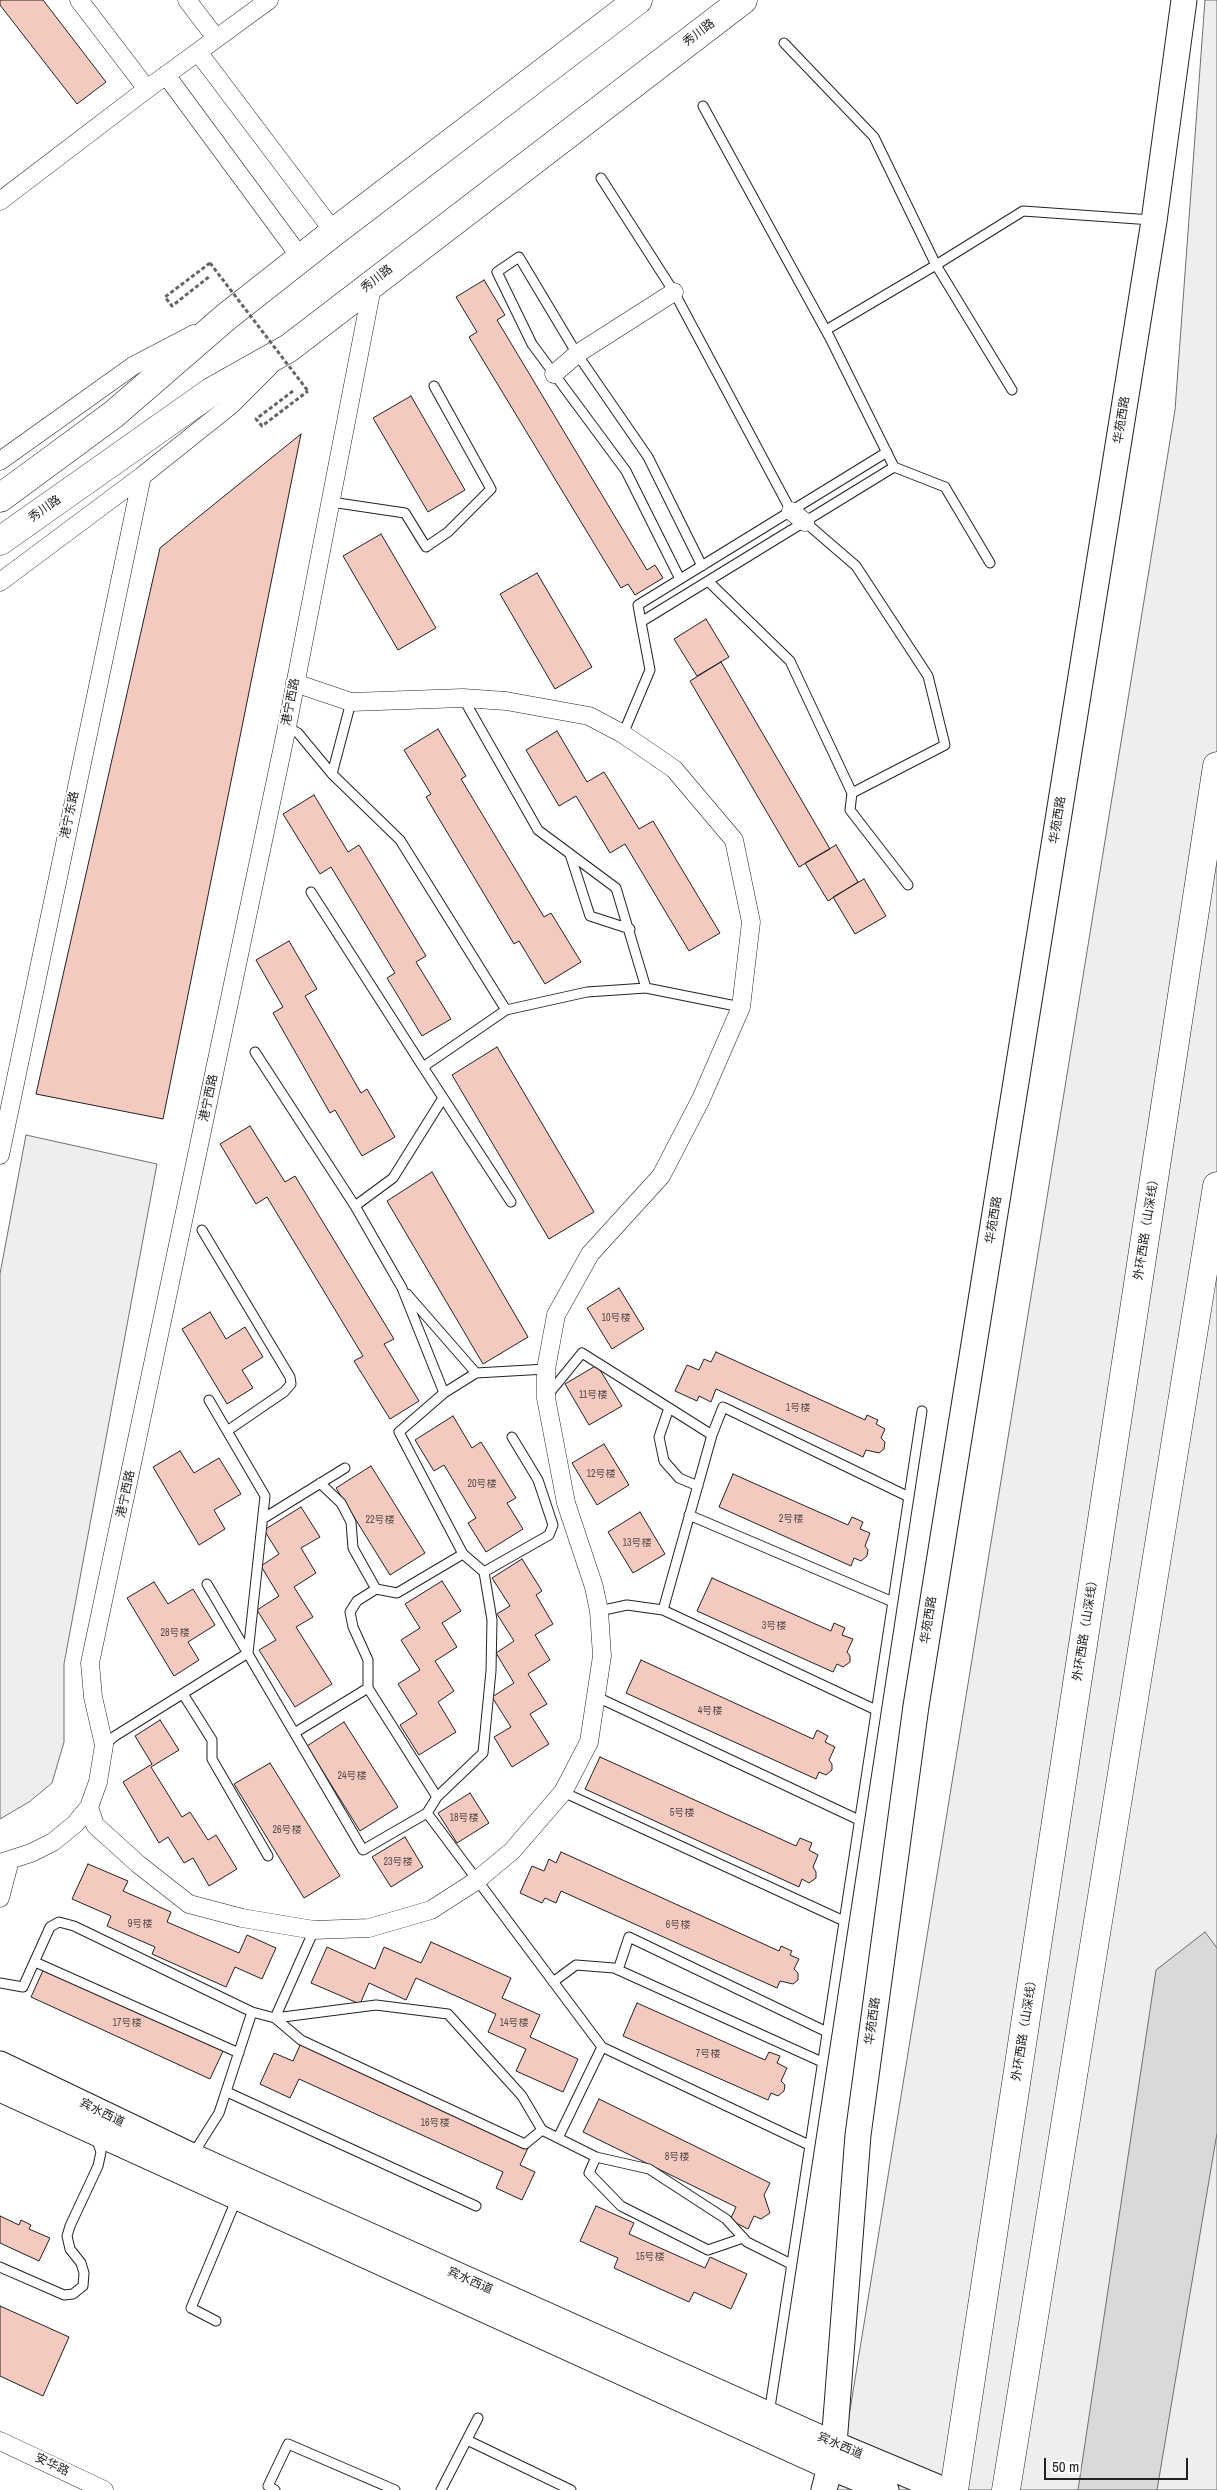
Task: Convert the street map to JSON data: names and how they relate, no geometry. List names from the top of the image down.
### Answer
{
  "streets": {
    "main road": ["秀川路", "外环西路（山深线）"],
    "street": [
      "华苑西路",
      "港宁西路",
      "港宁东路",
      "宾水西道",
      "安华路"
    ]
  },
  "crossings": [
    ["秀川路", "港宁西路"],
    ["华苑西路", "宾水西道"]
  ],
  "house_numbers": [
    "10号楼",
    "11号楼",
    "1号楼",
    "12号楼",
    "20号楼",
    "2号楼",
    "22号楼",
    "13号楼",
    "3号楼",
    "28号楼",
    "4号楼",
    "24号楼",
    "5号楼",
    "18号楼",
    "26号楼",
    "23号楼",
    "9号楼",
    "6号楼",
    "17号楼",
    "14号楼",
    "7号楼",
    "16号楼",
    "8号楼",
    "15号楼"
  ],
  "scale_bar": "50 m"
}
